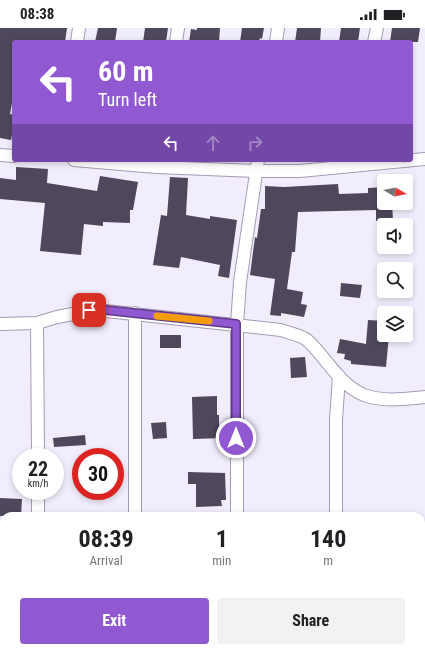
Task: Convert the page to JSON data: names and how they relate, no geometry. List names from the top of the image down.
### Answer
{
  "north": "right",
  "page": {
    "status": "08:38",
    "turn": ["60 m", "Turn left"],
    "speed": "22 km/h",
    "limit": "30",
    "eta": [
      "08:39",
      "Arrival",
      "1",
      "min",
      "140",
      "m"
    ],
    "buttons": ["Exit", "Share"]
  }
}
